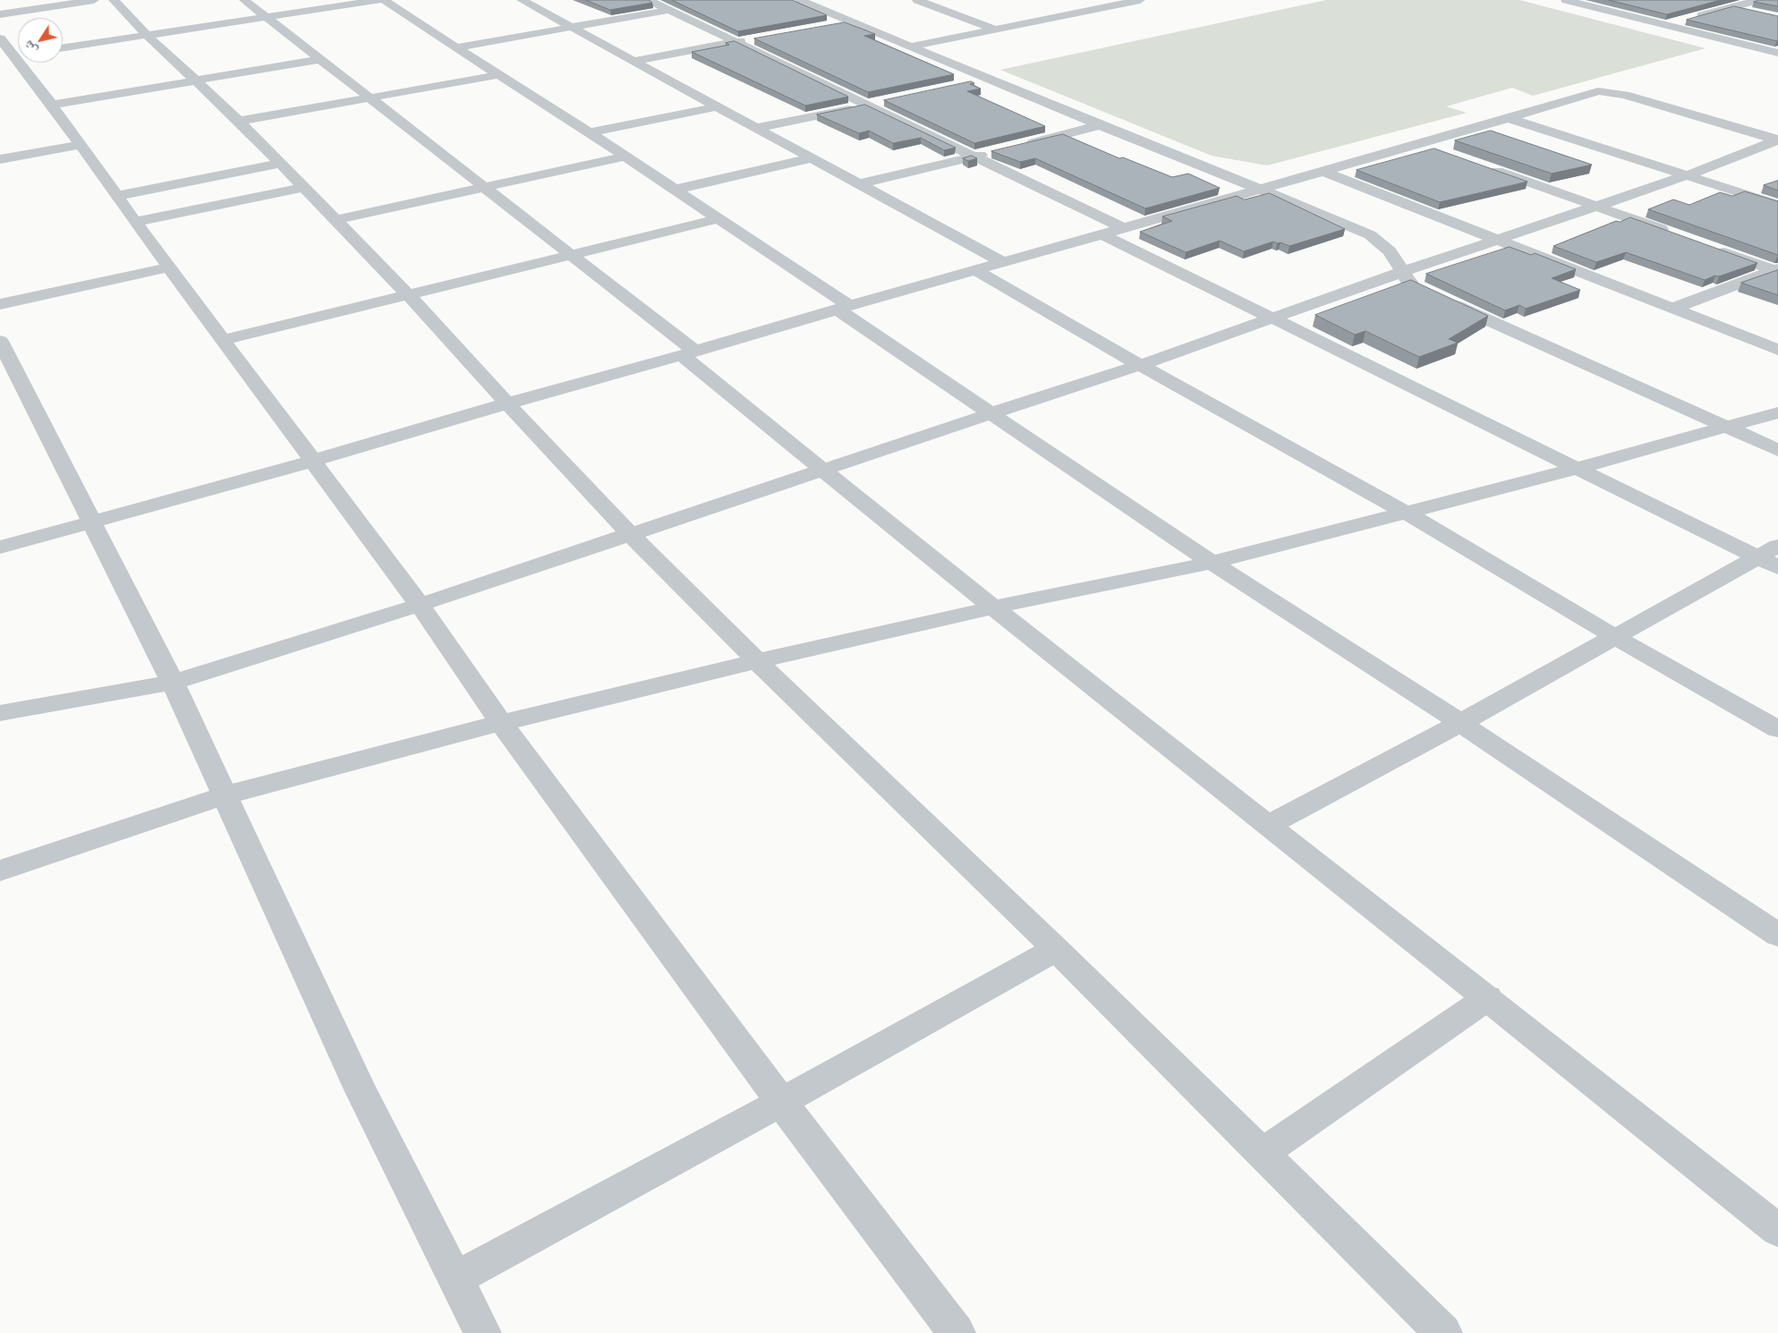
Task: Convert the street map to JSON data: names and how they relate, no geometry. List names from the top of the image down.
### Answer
{
  "north": "bottom left"
}
